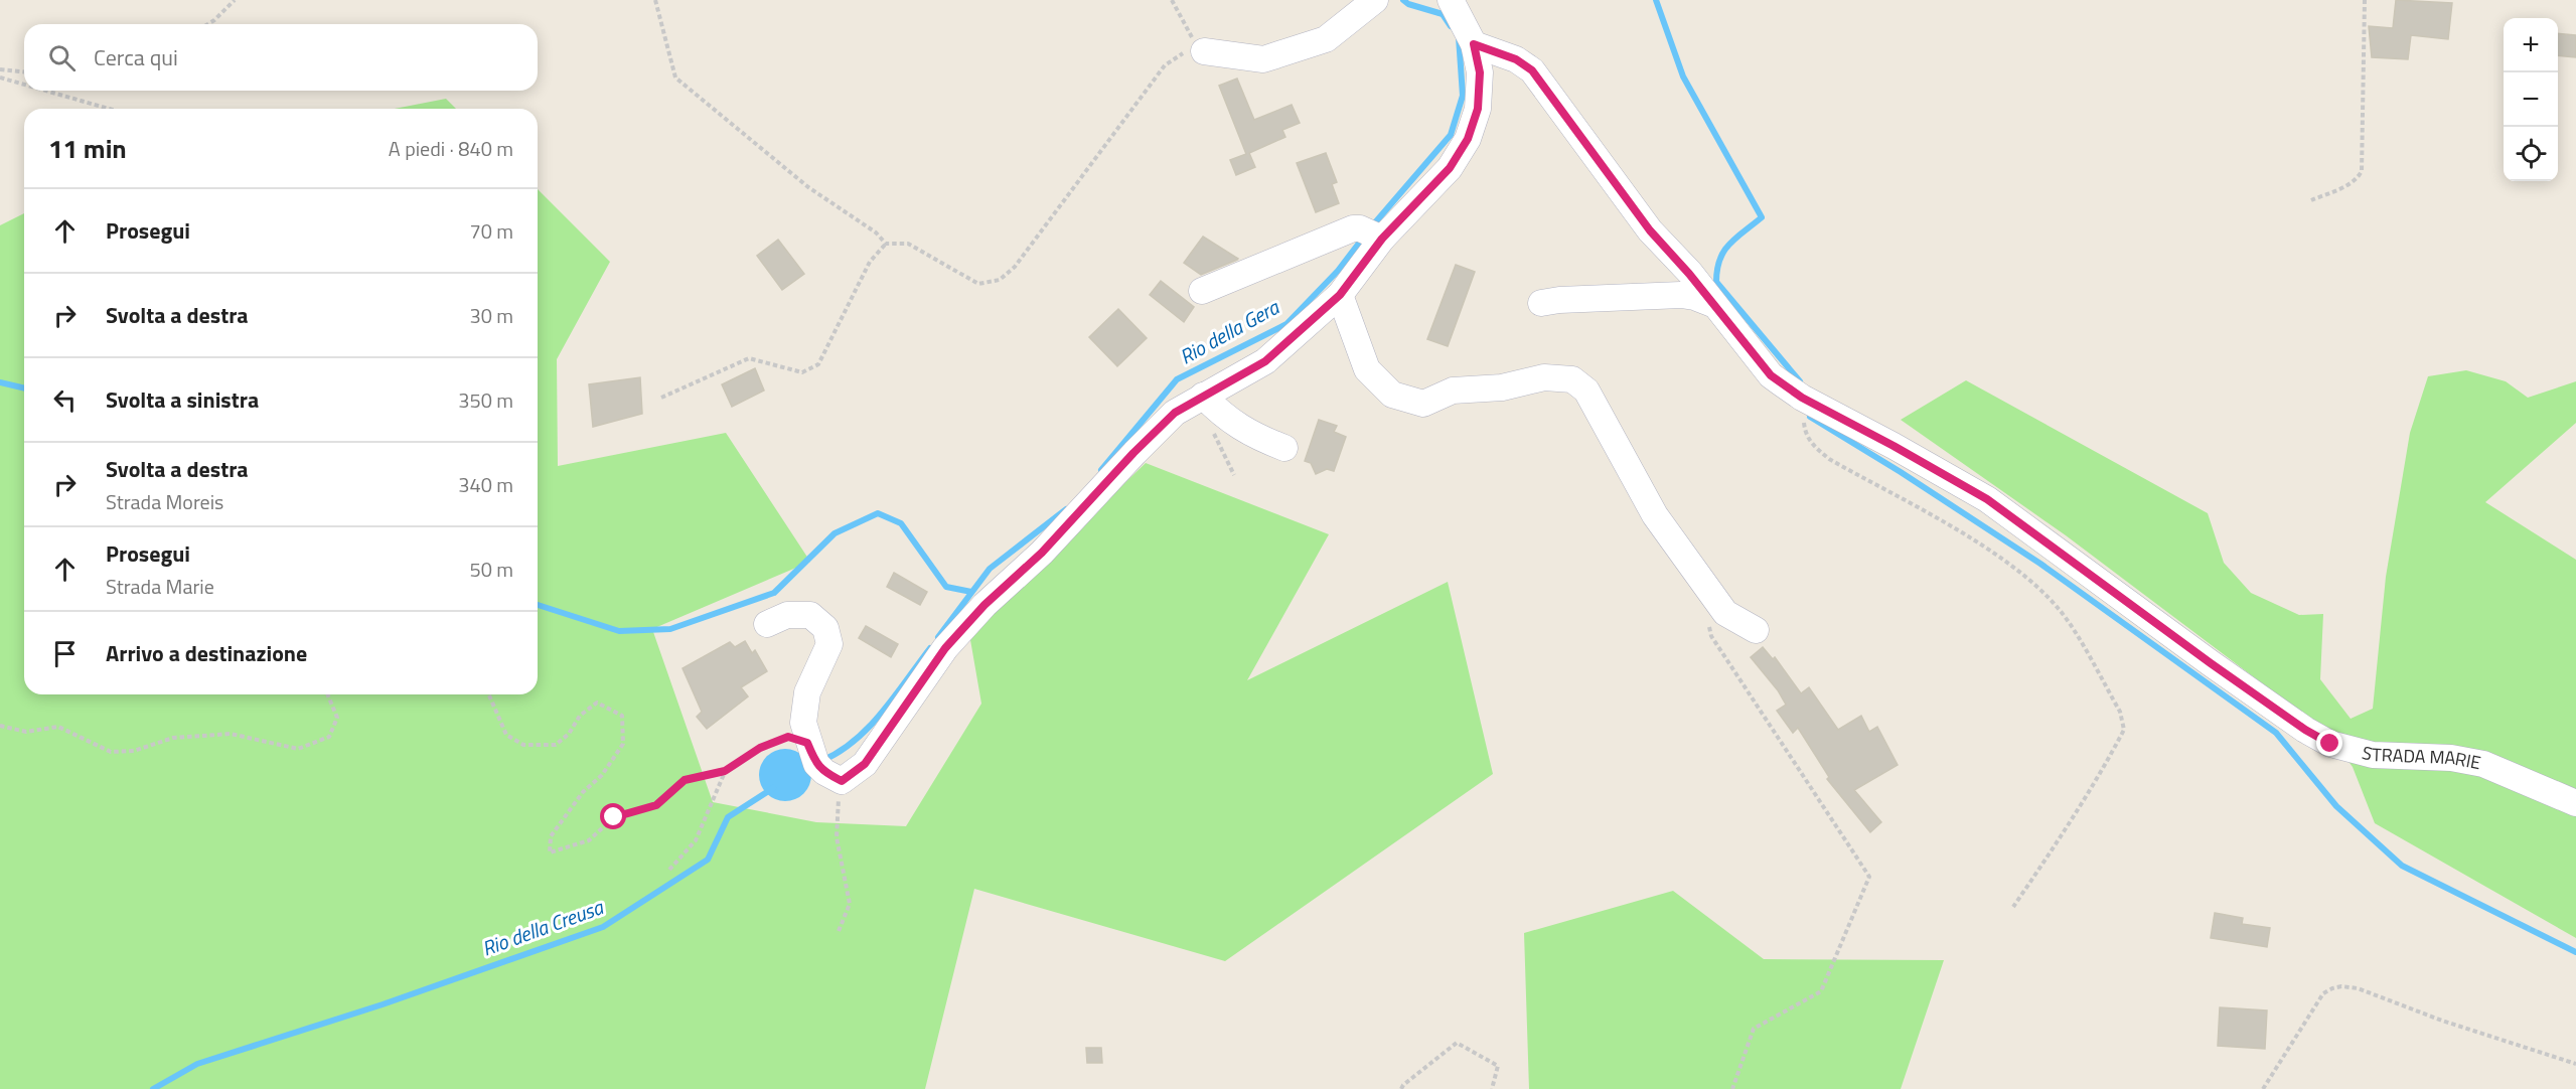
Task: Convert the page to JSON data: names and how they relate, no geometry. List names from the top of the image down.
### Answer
{
  "streets": {
    "street": ["STRADA MARIE"]
  },
  "water": ["Rio della Gera", "Rio della Creusa"],
  "page": {
    "map_buttons": ["+", "−"],
    "search": "Cerca qui",
    "heading": ["11 min", "A piedi · 840 m"],
    "list": [
      ["Prosegui", "70 m"],
      ["Svolta a destra", "30 m"],
      ["Svolta a sinistra", "350 m"],
      ["Svolta a destra", "Strada Moreis", "340 m"],
      ["Prosegui", "Strada Marie", "50 m"],
      "Arrivo a destinazione"
    ]
  }
}
